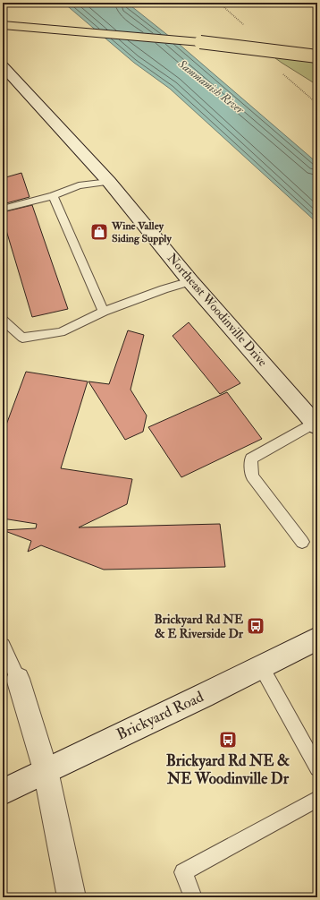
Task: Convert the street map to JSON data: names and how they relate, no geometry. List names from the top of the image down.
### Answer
{
  "streets": {
    "main road": ["Northeast Woodinville Drive", "Brickyard Road"]
  },
  "water": ["Sammamish River"],
  "places": {
    "shop": ["Wine Valley Siding Supply"],
    "bus stop": ["Brickyard Rd NE & E Riverside Dr", "Brickyard Rd NE & NE Woodinville Dr"]
  }
}
